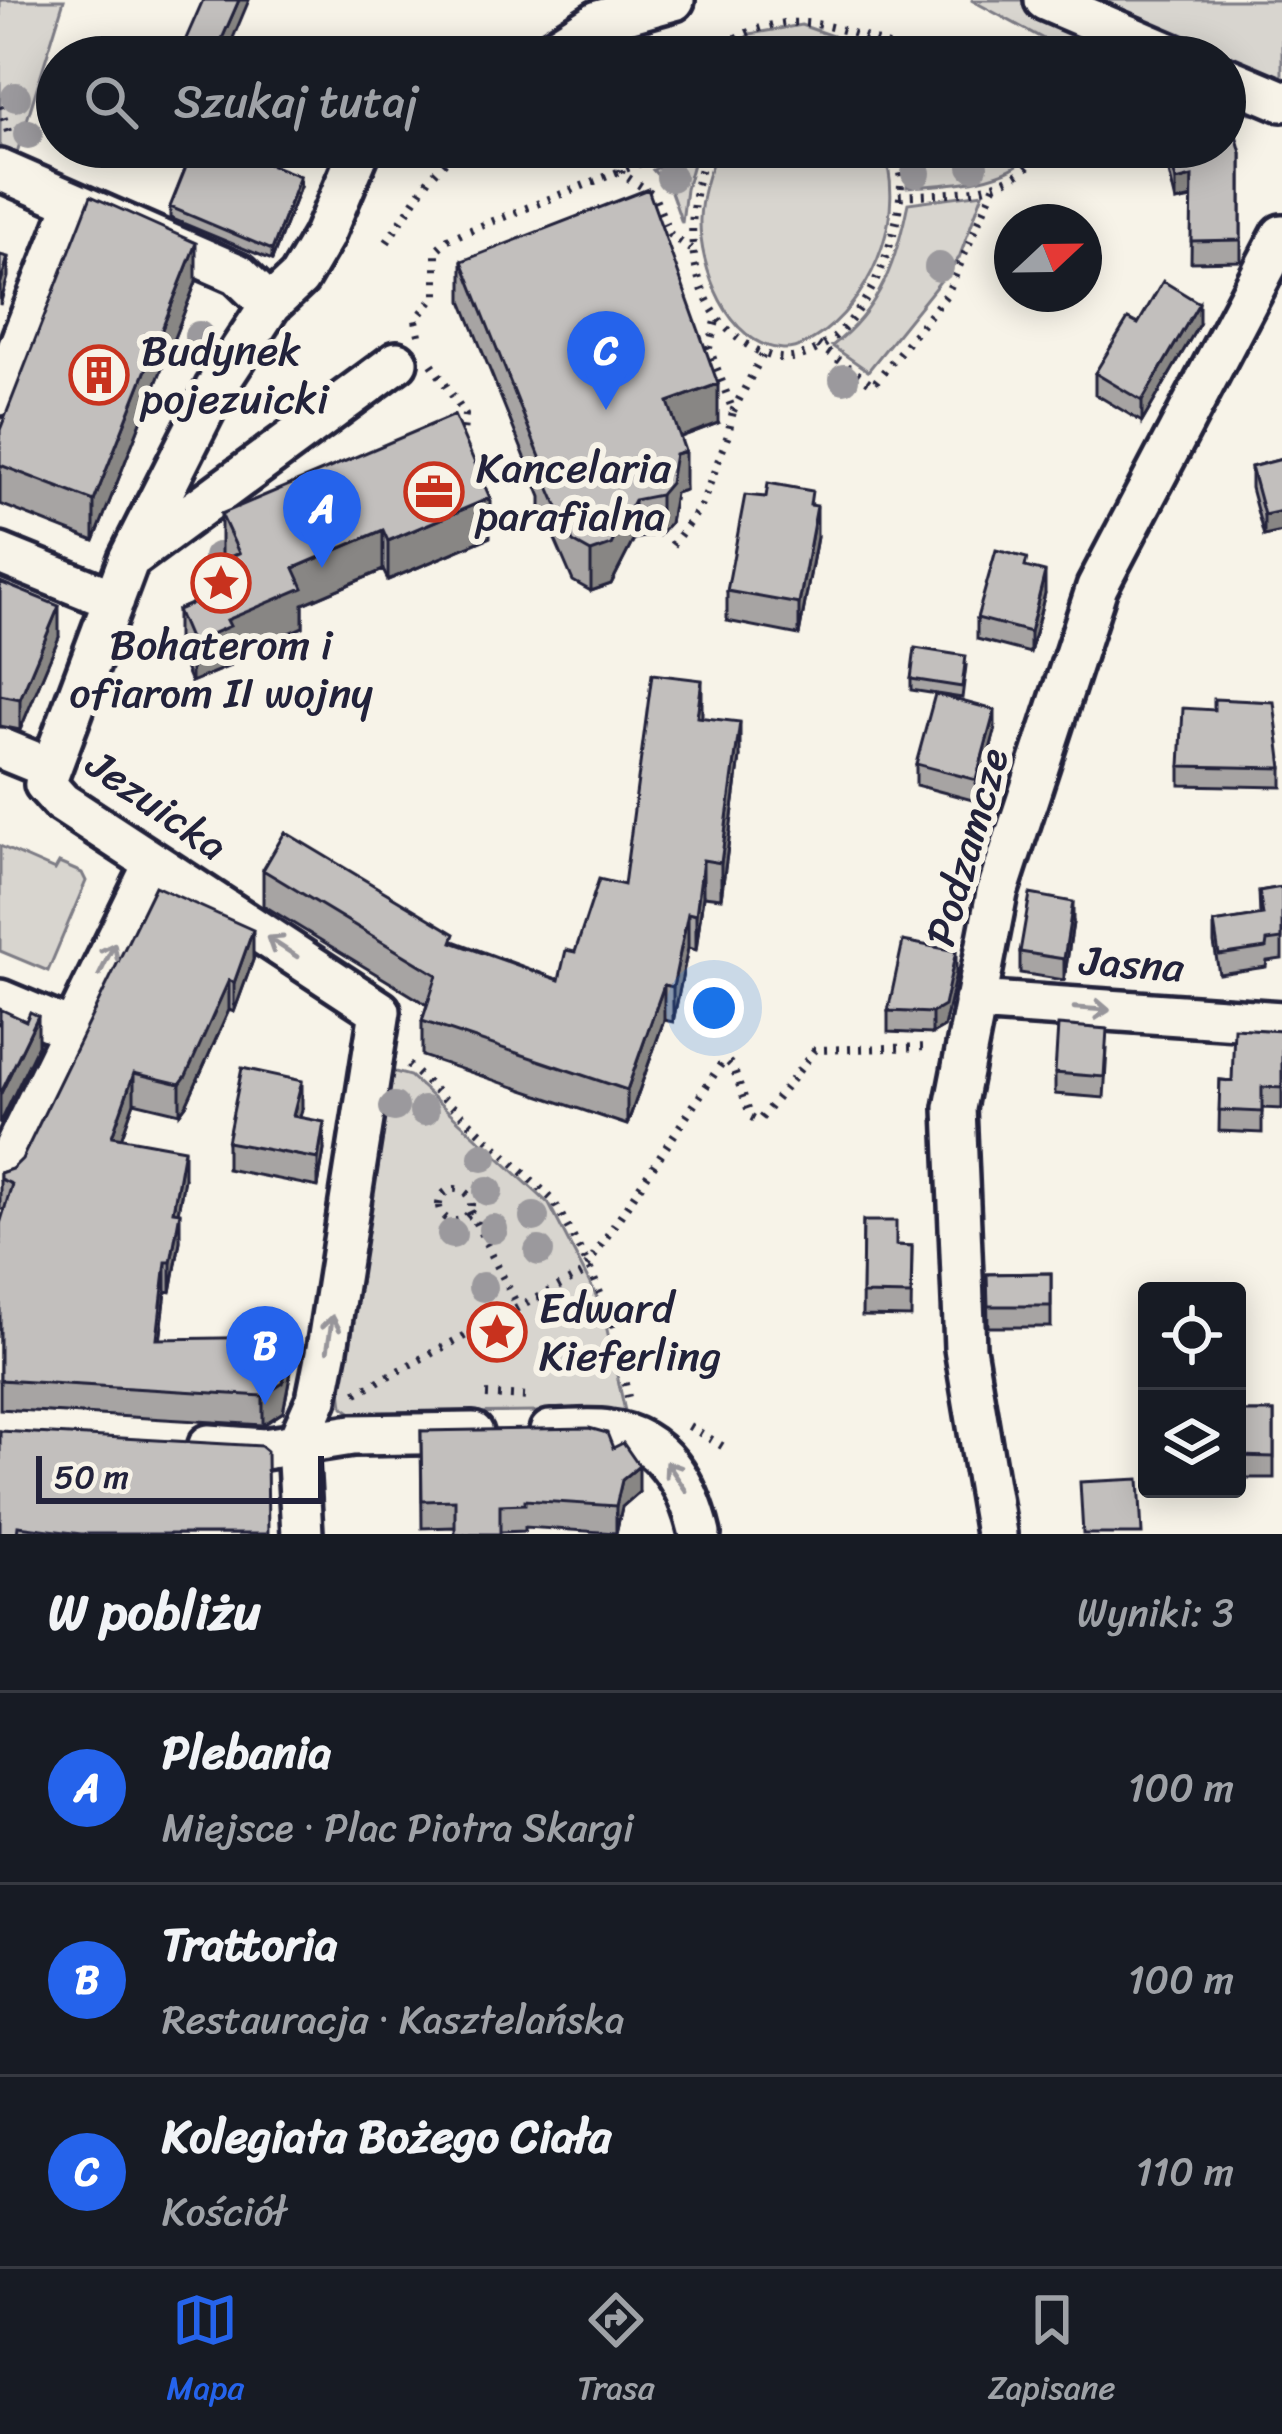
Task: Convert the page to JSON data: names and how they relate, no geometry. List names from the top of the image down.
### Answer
{
  "streets": {
    "street": ["Jezuicka", "Podzamcze", "Jasna"]
  },
  "crossings": [
    ["Podzamcze", "Jasna"]
  ],
  "one_way": ["Jasna"],
  "places": {
    "building": ["Budynek pojezuicki"],
    "office": ["Kancelaria parafialna"],
    "place": ["Bohaterom i ofiarom II wojny", "Edward Kieferling"]
  },
  "scale_bar": "50 m",
  "north": "right",
  "page": {
    "search": "Szukaj tutaj",
    "pins": ["C", "A", "B"],
    "scale": "50 m",
    "heading": ["W pobliżu", "Wyniki: 3"],
    "list": [
      {
        "mark": "A",
        "name": "Plebania",
        "note": "Miejsce · Plac Piotra Skargi",
        "value": "100 m"
      },
      {
        "mark": "B",
        "name": "Trattoria",
        "note": "Restauracja · Kasztelańska",
        "value": "100 m"
      },
      {
        "mark": "C",
        "name": "Kolegiata Bożego Ciała",
        "note": "Kościół",
        "value": "110 m"
      }
    ],
    "nav": ["Mapa", "Trasa", "Zapisane"]
  }
}
